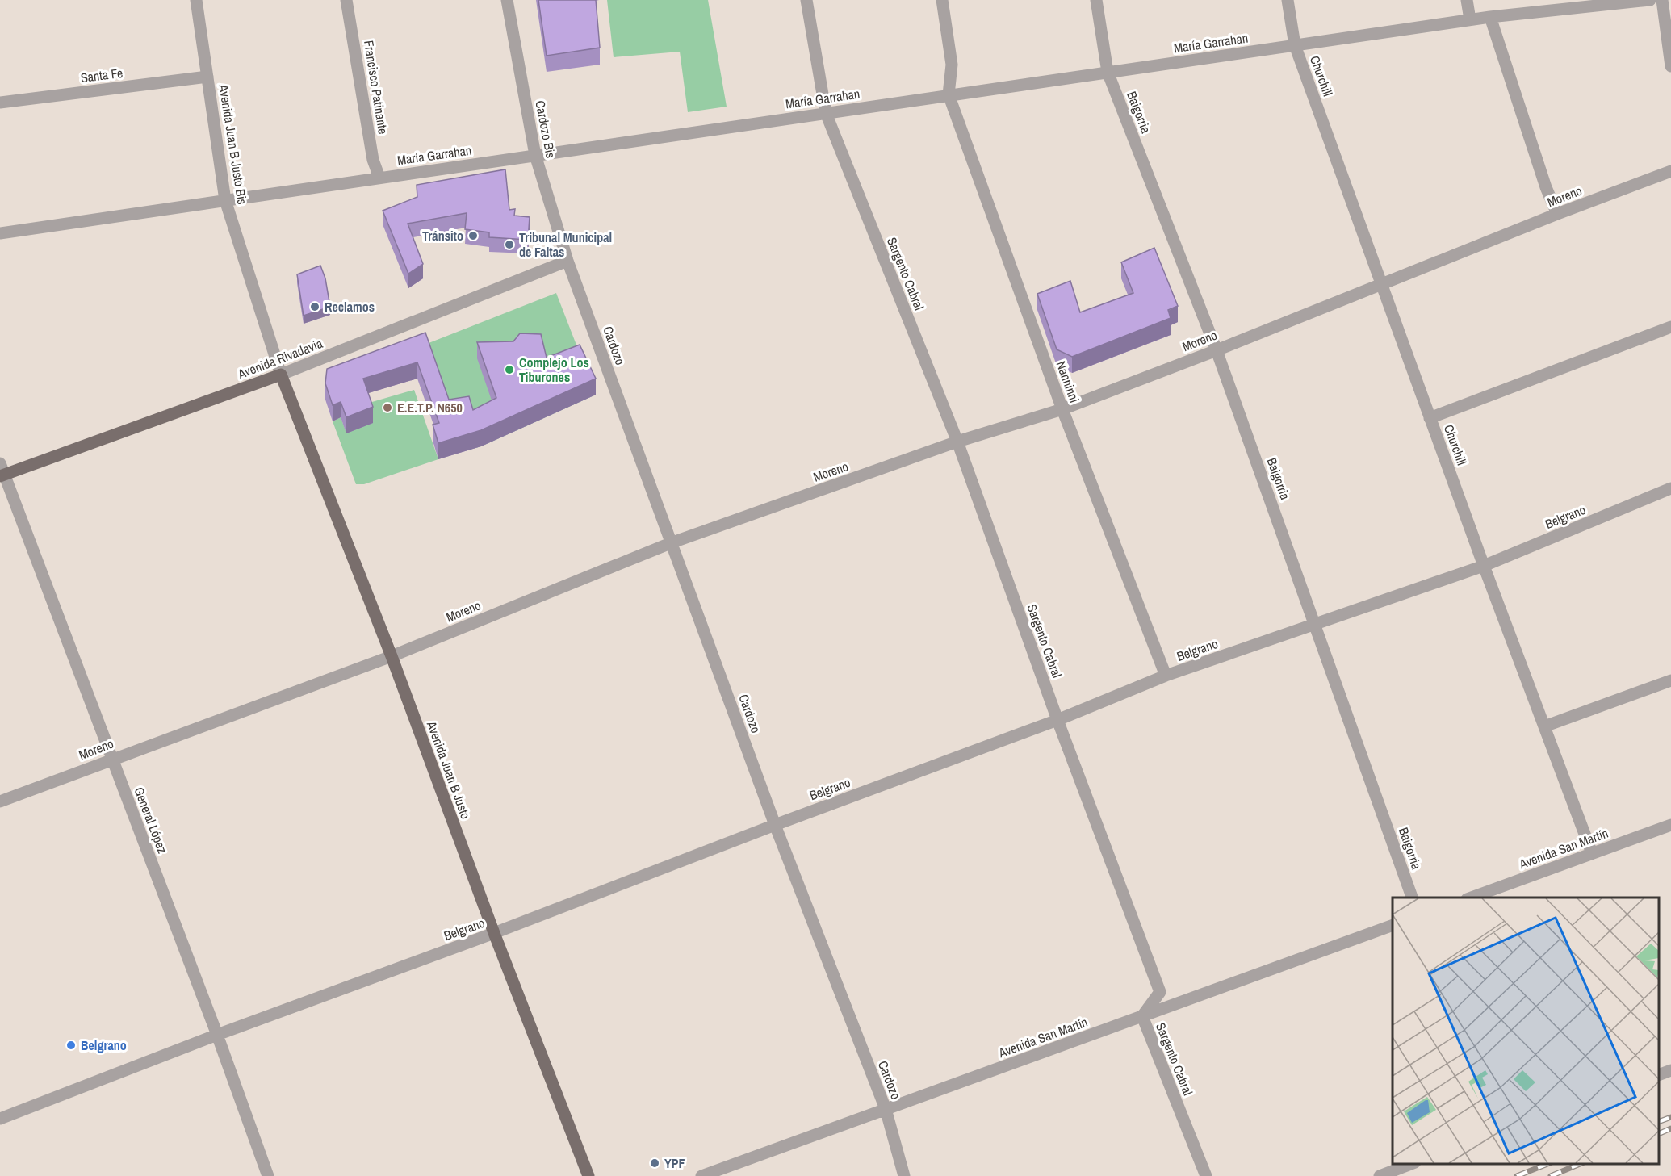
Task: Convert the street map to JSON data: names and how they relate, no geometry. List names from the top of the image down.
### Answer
{
  "streets": {
    "main road": ["Avenida Rivadavia", "Avenida Juan B Justo"],
    "street": [
      "María Garrahan",
      "Santa Fe",
      "Churchill",
      "Francisco Patinante",
      "Baigorria",
      "Cardozo Bis",
      "Avenida Juan B Justo Bis",
      "Moreno",
      "Sargento Cabral",
      "Cardozo",
      "Nanninni",
      "Belgrano",
      "General López",
      "Avenida San Martín"
    ]
  },
  "crossings": [
    ["María Garrahan", "Churchill"],
    ["María Garrahan", "Francisco Patinante"],
    ["María Garrahan", "Baigorria"],
    ["María Garrahan", "Cardozo Bis"],
    ["María Garrahan", "Avenida Juan B Justo Bis"],
    ["María Garrahan", "Sargento Cabral"],
    ["María Garrahan", "Nanninni"],
    ["Santa Fe", "Avenida Juan B Justo Bis"],
    ["Churchill", "Moreno"],
    ["Churchill", "Belgrano"],
    ["Churchill", "Avenida San Martín"],
    ["Baigorria", "Moreno"],
    ["Baigorria", "Belgrano"],
    ["Cardozo Bis", "Cardozo"],
    ["Cardozo Bis", "Avenida Rivadavia"],
    ["Avenida Juan B Justo Bis", "Avenida Rivadavia"],
    ["Avenida Juan B Justo Bis", "Avenida Juan B Justo"],
    ["Moreno", "Sargento Cabral"],
    ["Moreno", "Cardozo"],
    ["Moreno", "Nanninni"],
    ["Moreno", "Avenida Juan B Justo"],
    ["Moreno", "General López"],
    ["Sargento Cabral", "Belgrano"],
    ["Sargento Cabral", "Avenida San Martín"],
    ["Cardozo", "Avenida Rivadavia"],
    ["Cardozo", "Belgrano"],
    ["Cardozo", "Avenida San Martín"],
    ["Avenida Rivadavia", "Avenida Juan B Justo"],
    ["Avenida Rivadavia", "General López"],
    ["Nanninni", "Belgrano"],
    ["Belgrano", "Avenida Juan B Justo"],
    ["Belgrano", "General López"]
  ],
  "places": [
    "Tránsito",
    "Tribunal Municipal de Faltas",
    "Reclamos",
    "Complejo Los Tiburones",
    "E.E.T.P. N650",
    "Belgrano",
    "YPF"
  ]
}
